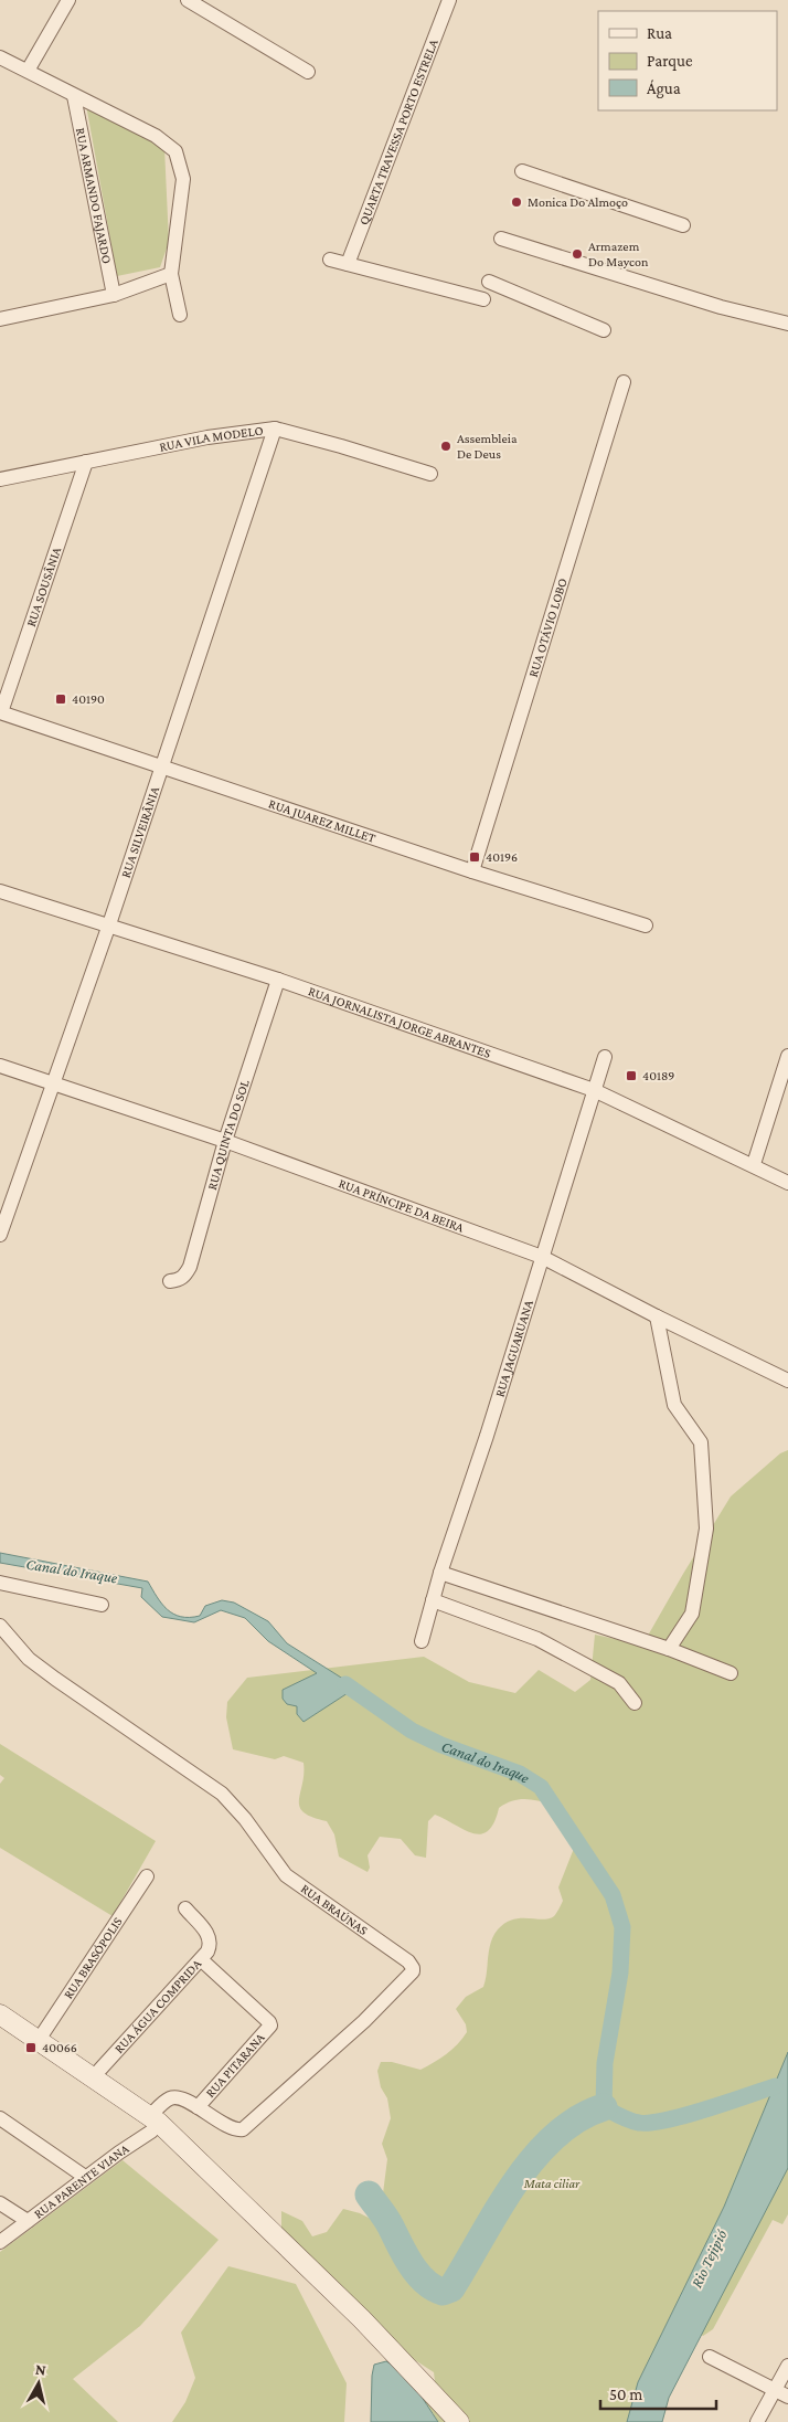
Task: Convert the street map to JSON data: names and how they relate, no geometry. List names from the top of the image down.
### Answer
{
  "streets": {
    "street": [
      "QUARTA TRAVESSA PORTO ESTRELA",
      "RUA ARMANDO FAJARDO",
      "RUA VILA MODELO",
      "RUA SOUSÂNIA",
      "RUA OTÁVIO LOBO",
      "RUA JUAREZ MILLET",
      "RUA SILVEIRÂNIA",
      "RUA JORNALISTA JORGE ABRANTES",
      "RUA QUINTA DO SOL",
      "RUA PRÍNCIPE DA BEIRA",
      "RUA JAGUARUANA",
      "RUA BRAÚNAS",
      "RUA BRASÓPOLIS",
      "RUA ÁGUA COMPRIDA",
      "RUA PITARANA",
      "RUA PARENTE VIANA"
    ]
  },
  "crossings": [
    ["RUA VILA MODELO", "RUA SOUSÂNIA"],
    ["RUA VILA MODELO", "RUA SILVEIRÂNIA"],
    ["RUA SOUSÂNIA", "RUA JUAREZ MILLET"],
    ["RUA OTÁVIO LOBO", "RUA JUAREZ MILLET"],
    ["RUA JUAREZ MILLET", "RUA SILVEIRÂNIA"],
    ["RUA SILVEIRÂNIA", "RUA JORNALISTA JORGE ABRANTES"],
    ["RUA SILVEIRÂNIA", "RUA PRÍNCIPE DA BEIRA"],
    ["RUA JORNALISTA JORGE ABRANTES", "RUA QUINTA DO SOL"],
    ["RUA JORNALISTA JORGE ABRANTES", "RUA JAGUARUANA"],
    ["RUA QUINTA DO SOL", "RUA PRÍNCIPE DA BEIRA"],
    ["RUA PRÍNCIPE DA BEIRA", "RUA JAGUARUANA"],
    ["RUA BRAÚNAS", "RUA PITARANA"],
    ["RUA BRAÚNAS", "RUA PARENTE VIANA"],
    ["RUA ÁGUA COMPRIDA", "RUA PITARANA"]
  ],
  "water": ["Canal do Iraque", "Rio Tejipió"],
  "parks": ["Mata ciliar"],
  "places": {
    "other": ["Monica Do Almoço", "Armazem Do Maycon", "Assembleia De Deus"],
    "transit": [
      "40190",
      "40196",
      "40189",
      "40066"
    ]
  },
  "legend": ["Rua", "Parque", "Água"],
  "scale_bar": "50 m",
  "north": "top"
}
